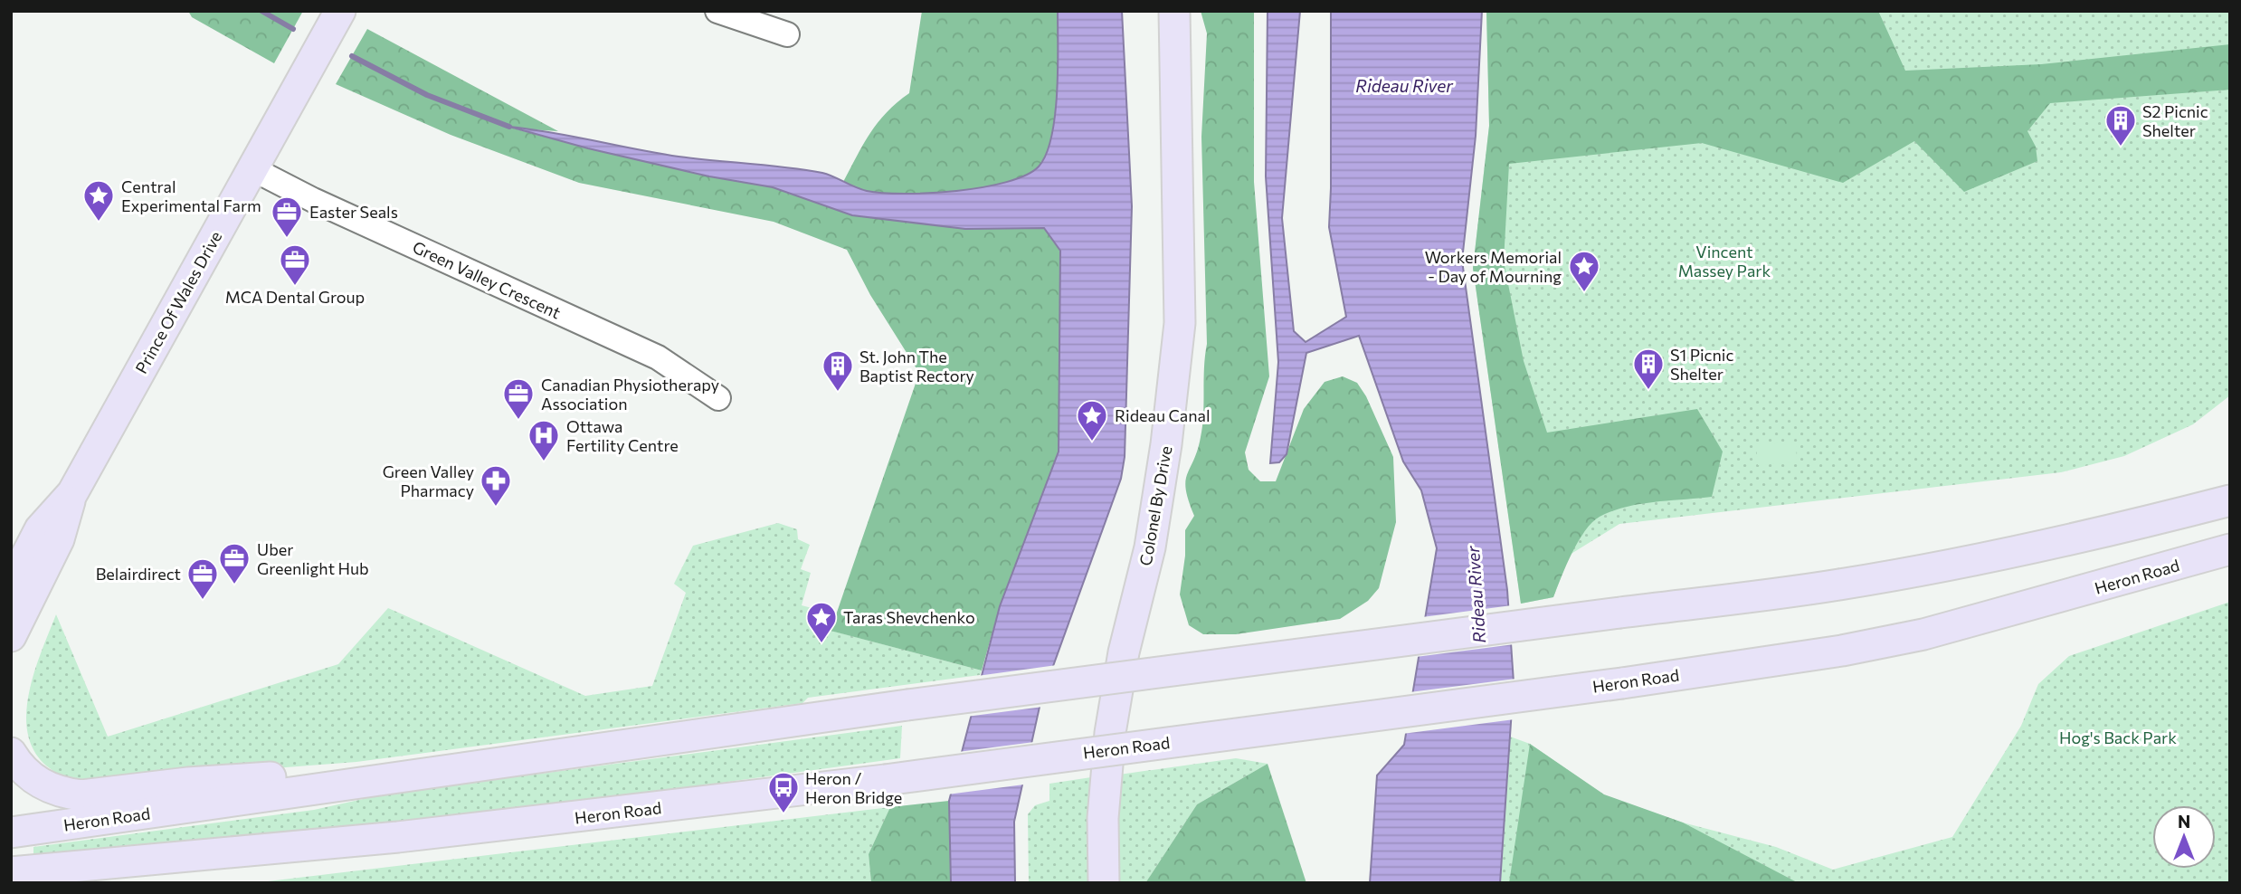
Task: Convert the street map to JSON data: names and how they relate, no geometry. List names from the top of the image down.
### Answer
{
  "streets": {
    "main road": ["Prince Of Wales Drive", "Colonel By Drive", "Heron Road"],
    "street": ["Green Valley Crescent"]
  },
  "crossings": [
    ["Green Valley Crescent", "Prince Of Wales Drive"]
  ],
  "water": ["Rideau River"],
  "parks": ["Vincent Massey Park", "Hog's Back Park"],
  "places": {
    "building": ["S2 Picnic Shelter", "S1 Picnic Shelter", "St. John The Baptist Rectory"],
    "place": [
      "Central Experimental Farm",
      "Workers Memorial - Day of Mourning",
      "Rideau Canal",
      "Taras Shevchenko"
    ],
    "office": [
      "Easter Seals",
      "MCA Dental Group",
      "Canadian Physiotherapy Association",
      "Uber Greenlight Hub",
      "Belairdirect"
    ],
    "hospital": ["Ottawa Fertility Centre"],
    "pharmacy": ["Green Valley Pharmacy"],
    "bus stop": ["Heron / Heron Bridge"]
  },
  "north": "top"
}
